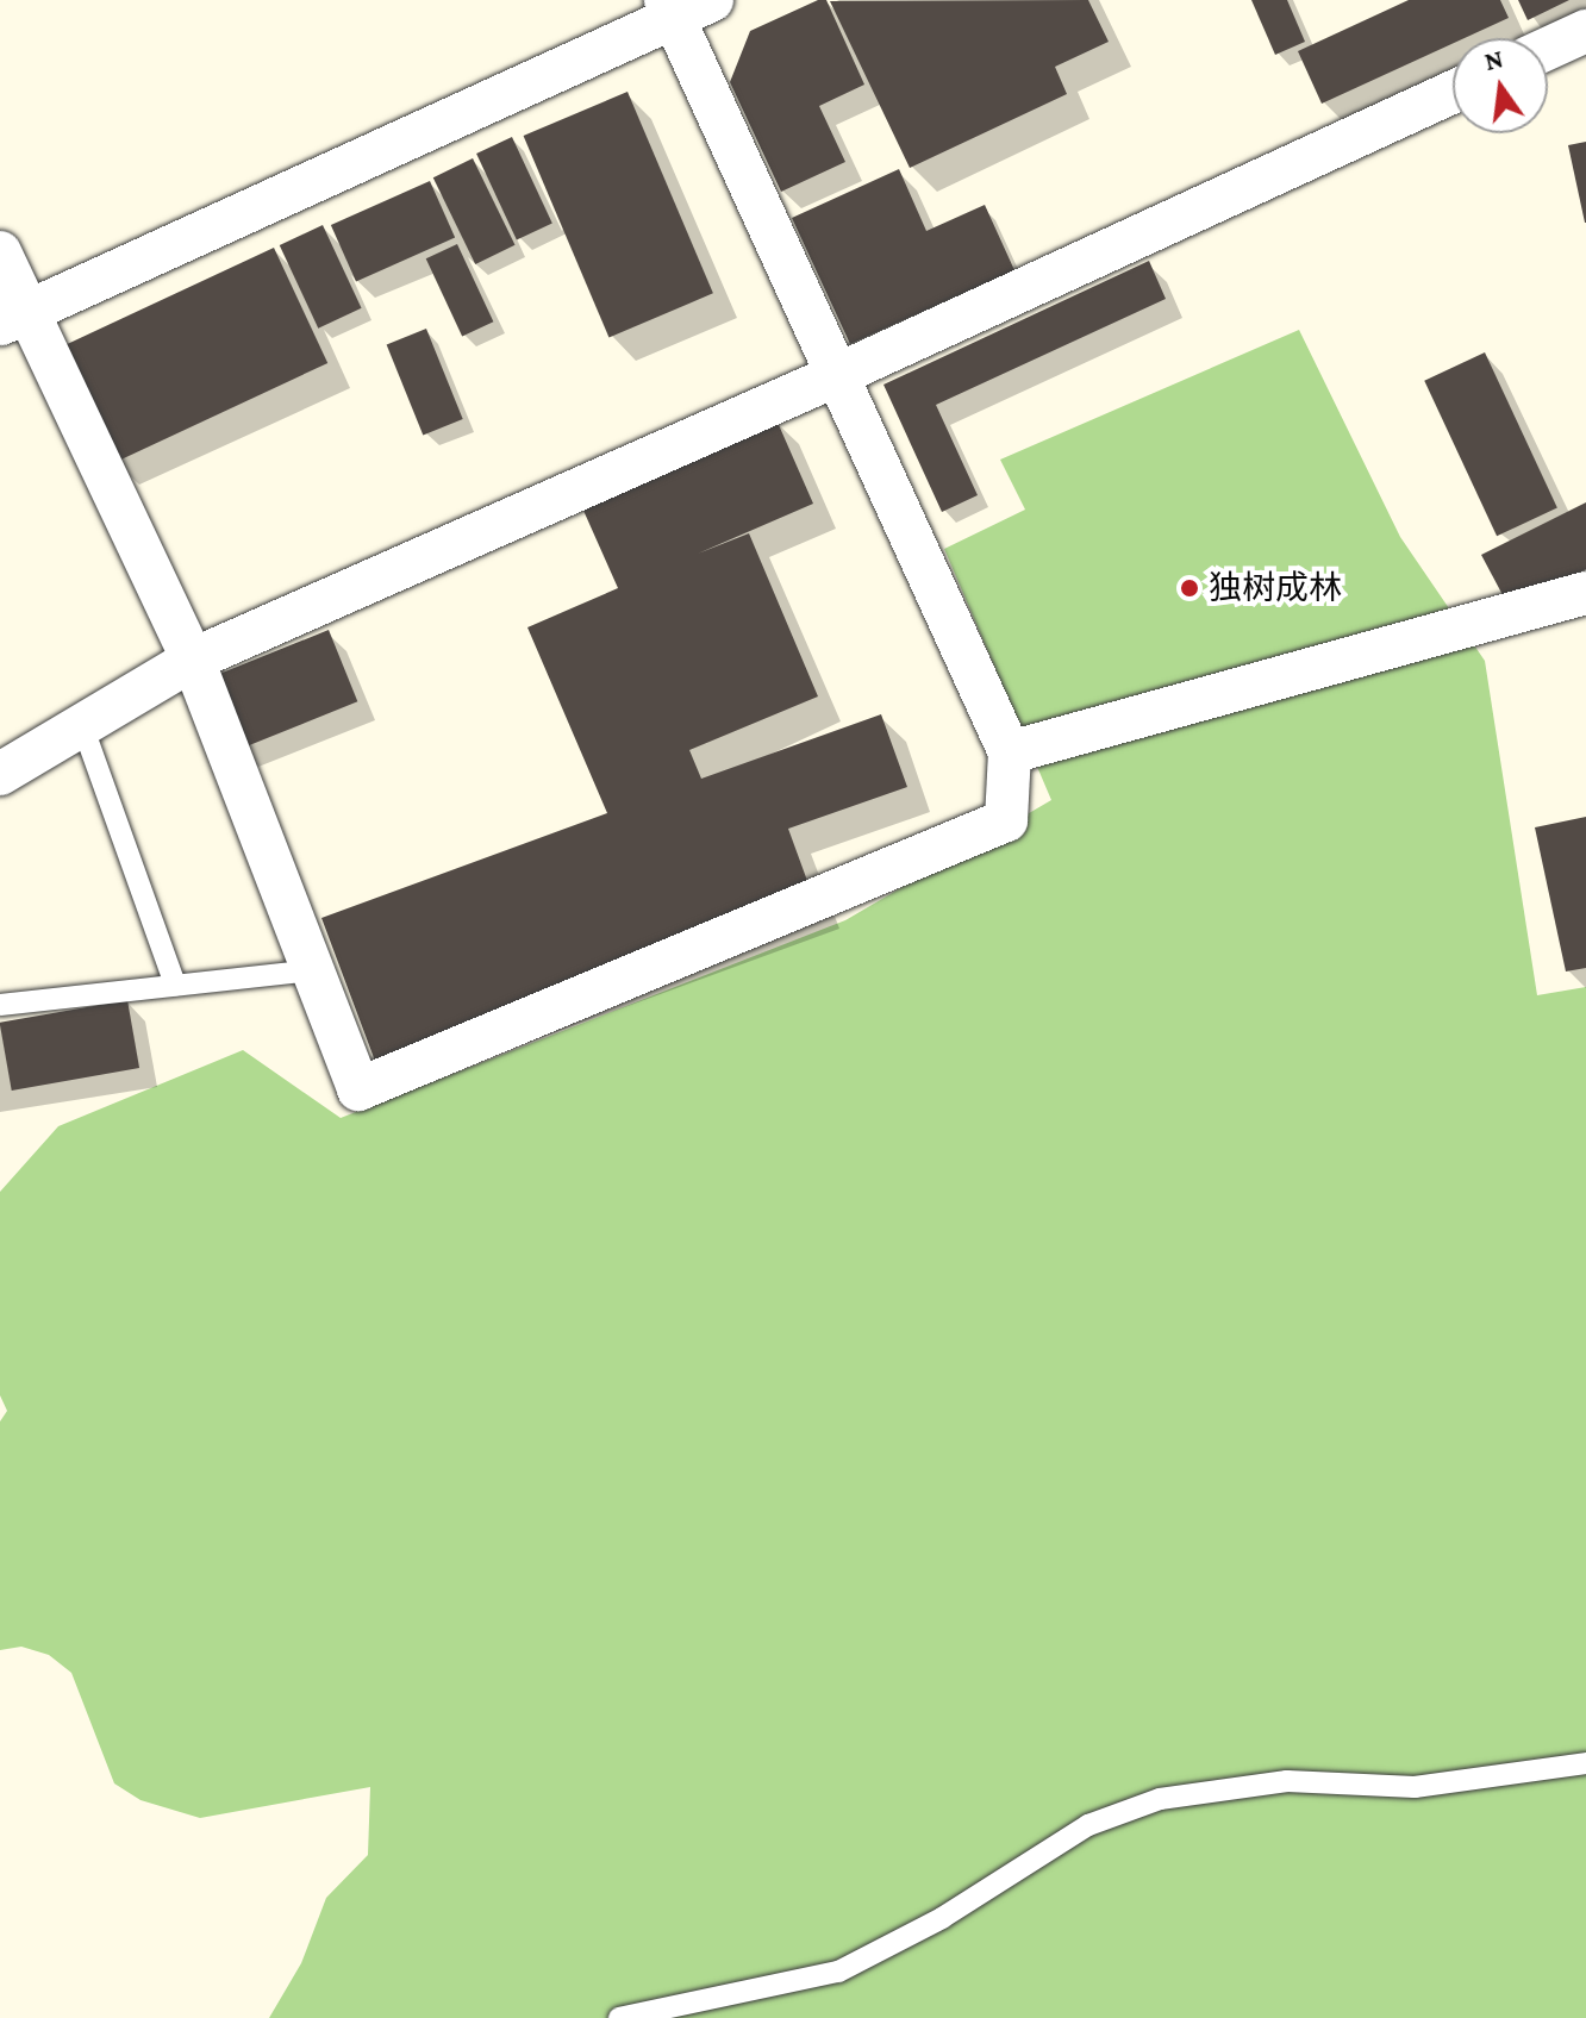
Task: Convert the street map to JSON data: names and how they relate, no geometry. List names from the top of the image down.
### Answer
{
  "places": ["独树成林"],
  "north": "top"
}
